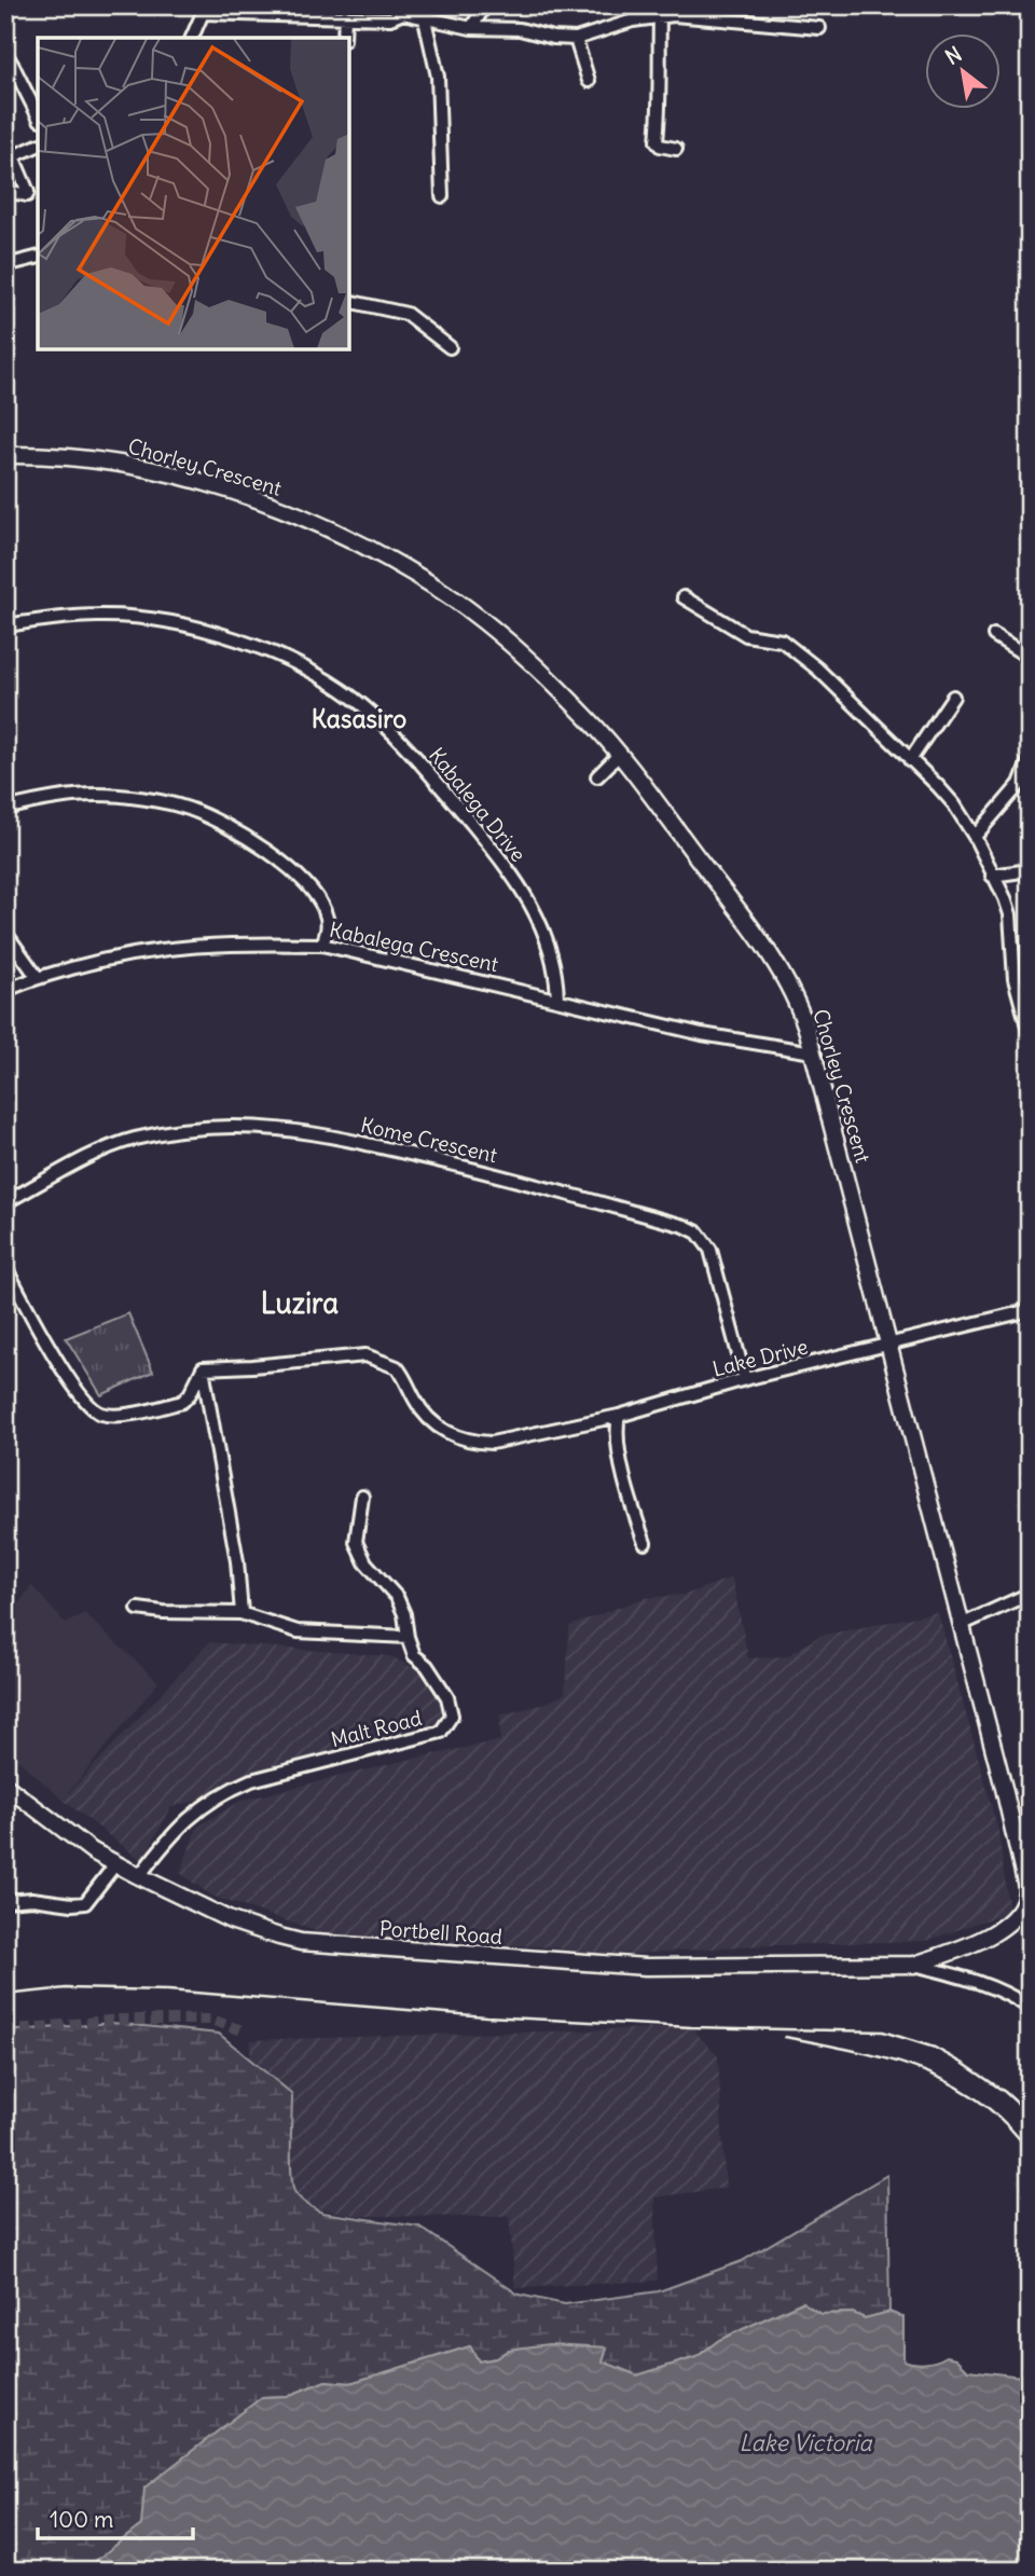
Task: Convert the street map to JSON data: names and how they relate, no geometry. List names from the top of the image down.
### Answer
{
  "streets": {
    "main road": ["Chorley Crescent", "Portbell Road"],
    "street": [
      "Kabalega Drive",
      "Kabalega Crescent",
      "Kome Crescent",
      "Lake Drive",
      "Malt Road"
    ]
  },
  "crossings": [
    ["Chorley Crescent", "Kabalega Crescent"],
    ["Chorley Crescent", "Lake Drive"],
    ["Chorley Crescent", "Portbell Road"],
    ["Kabalega Drive", "Kabalega Crescent"],
    ["Kome Crescent", "Lake Drive"],
    ["Malt Road", "Portbell Road"]
  ],
  "districts": ["Kasasiro", "Luzira"],
  "water": ["Lake Victoria"],
  "scale_bar": "100 m",
  "north": "top left"
}
